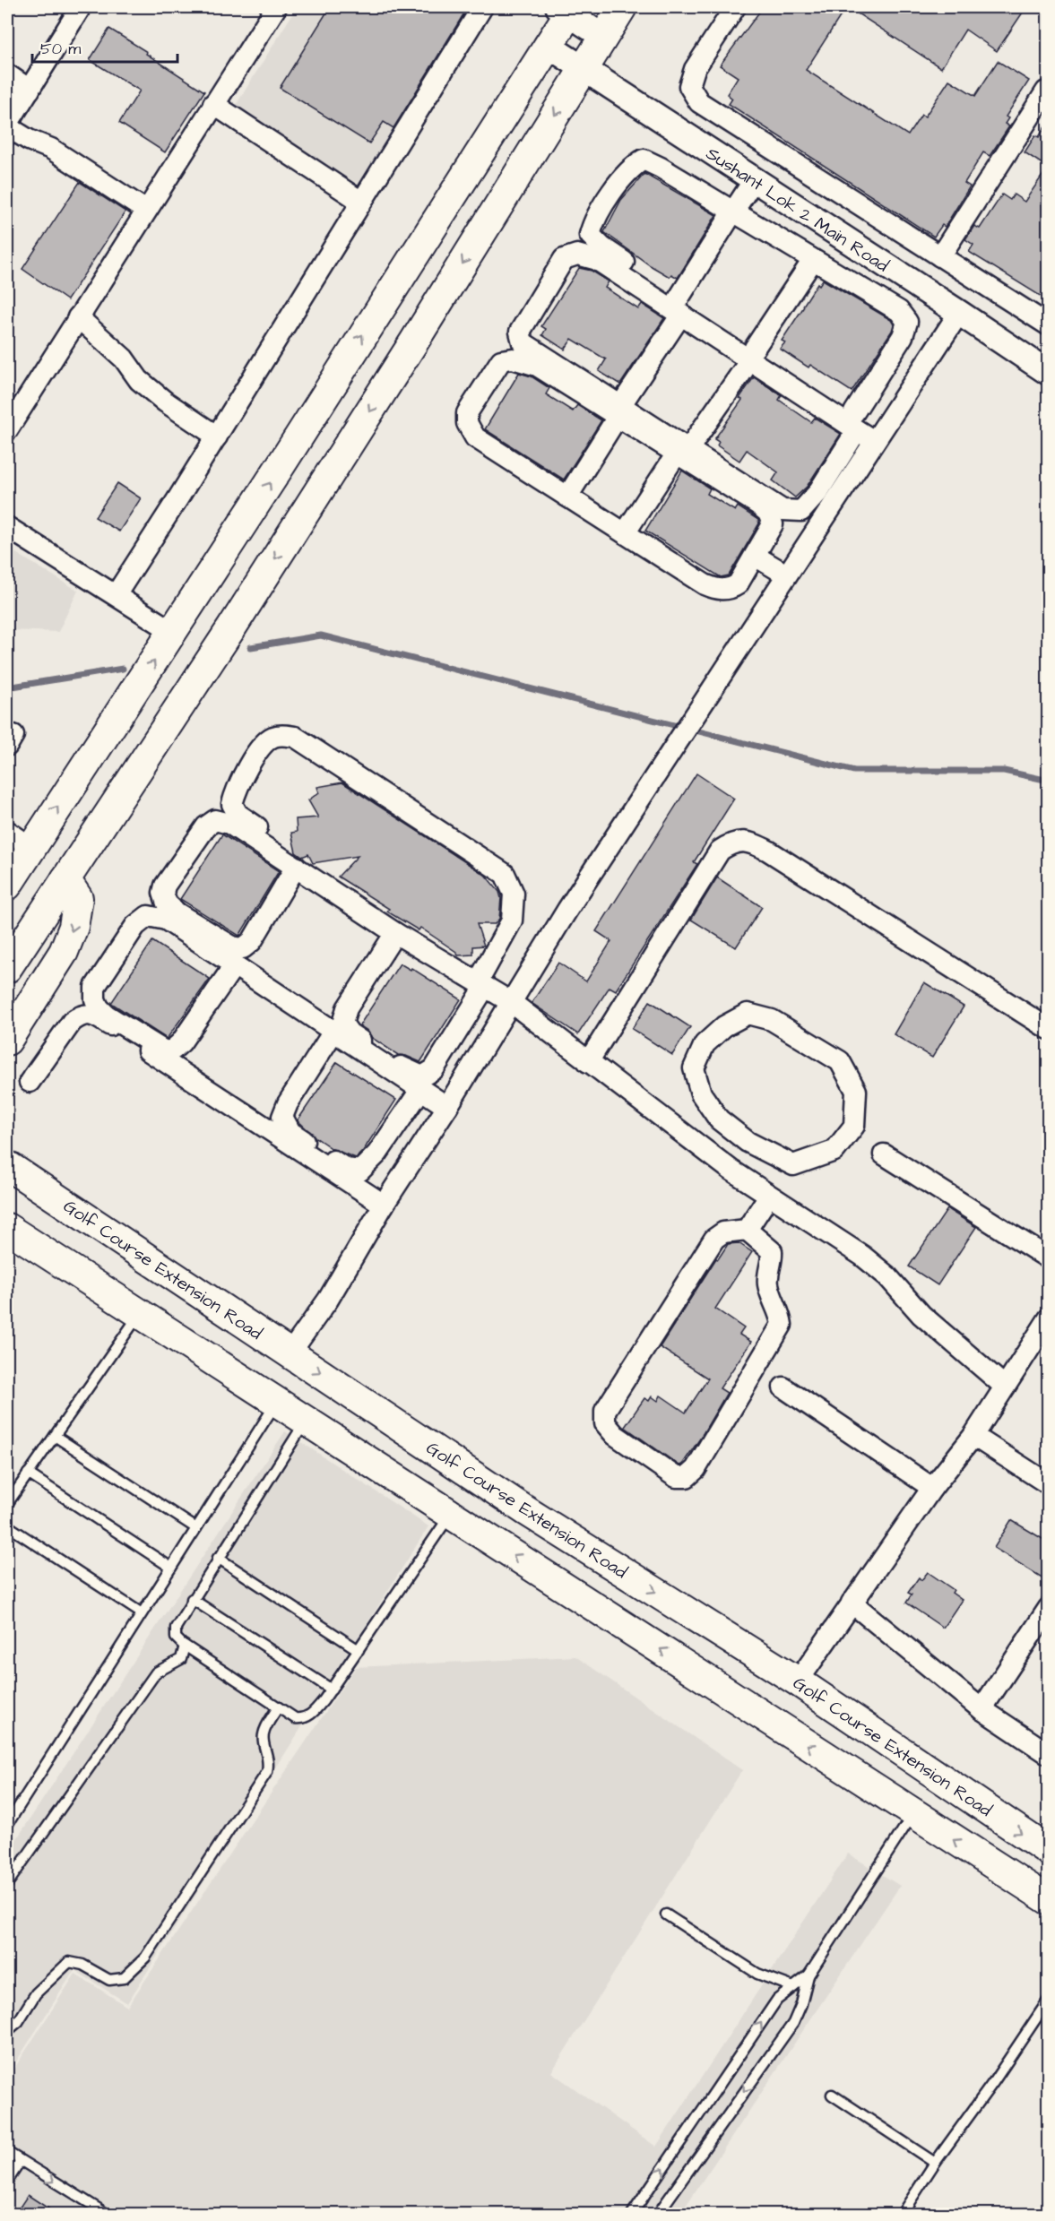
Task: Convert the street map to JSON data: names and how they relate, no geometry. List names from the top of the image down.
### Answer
{
  "streets": {
    "main road": ["Golf Course Extension Road"],
    "street": ["Sushant Lok 2 Main Road"]
  },
  "scale_bar": "50 m"
}
